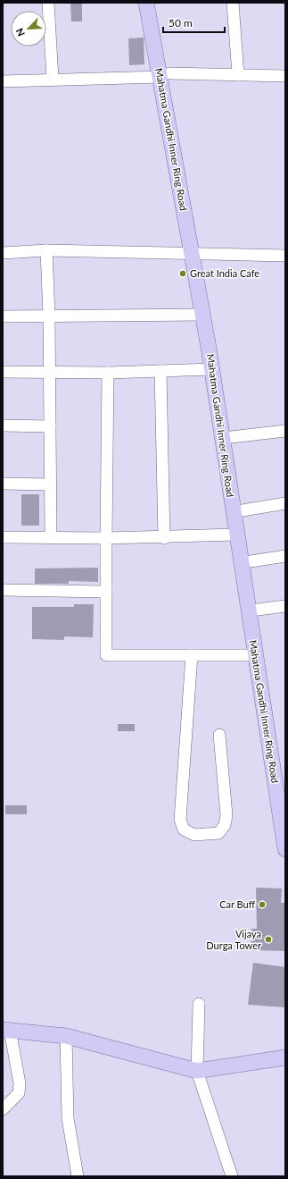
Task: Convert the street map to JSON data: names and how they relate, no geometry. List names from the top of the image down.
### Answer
{
  "streets": {
    "main road": ["Mahatma Gandhi Inner Ring Road"]
  },
  "places": ["Great India Cafe", "Car Buff", "Vijaya Durga Tower"],
  "scale_bar": "50 m",
  "north": "bottom left"
}
